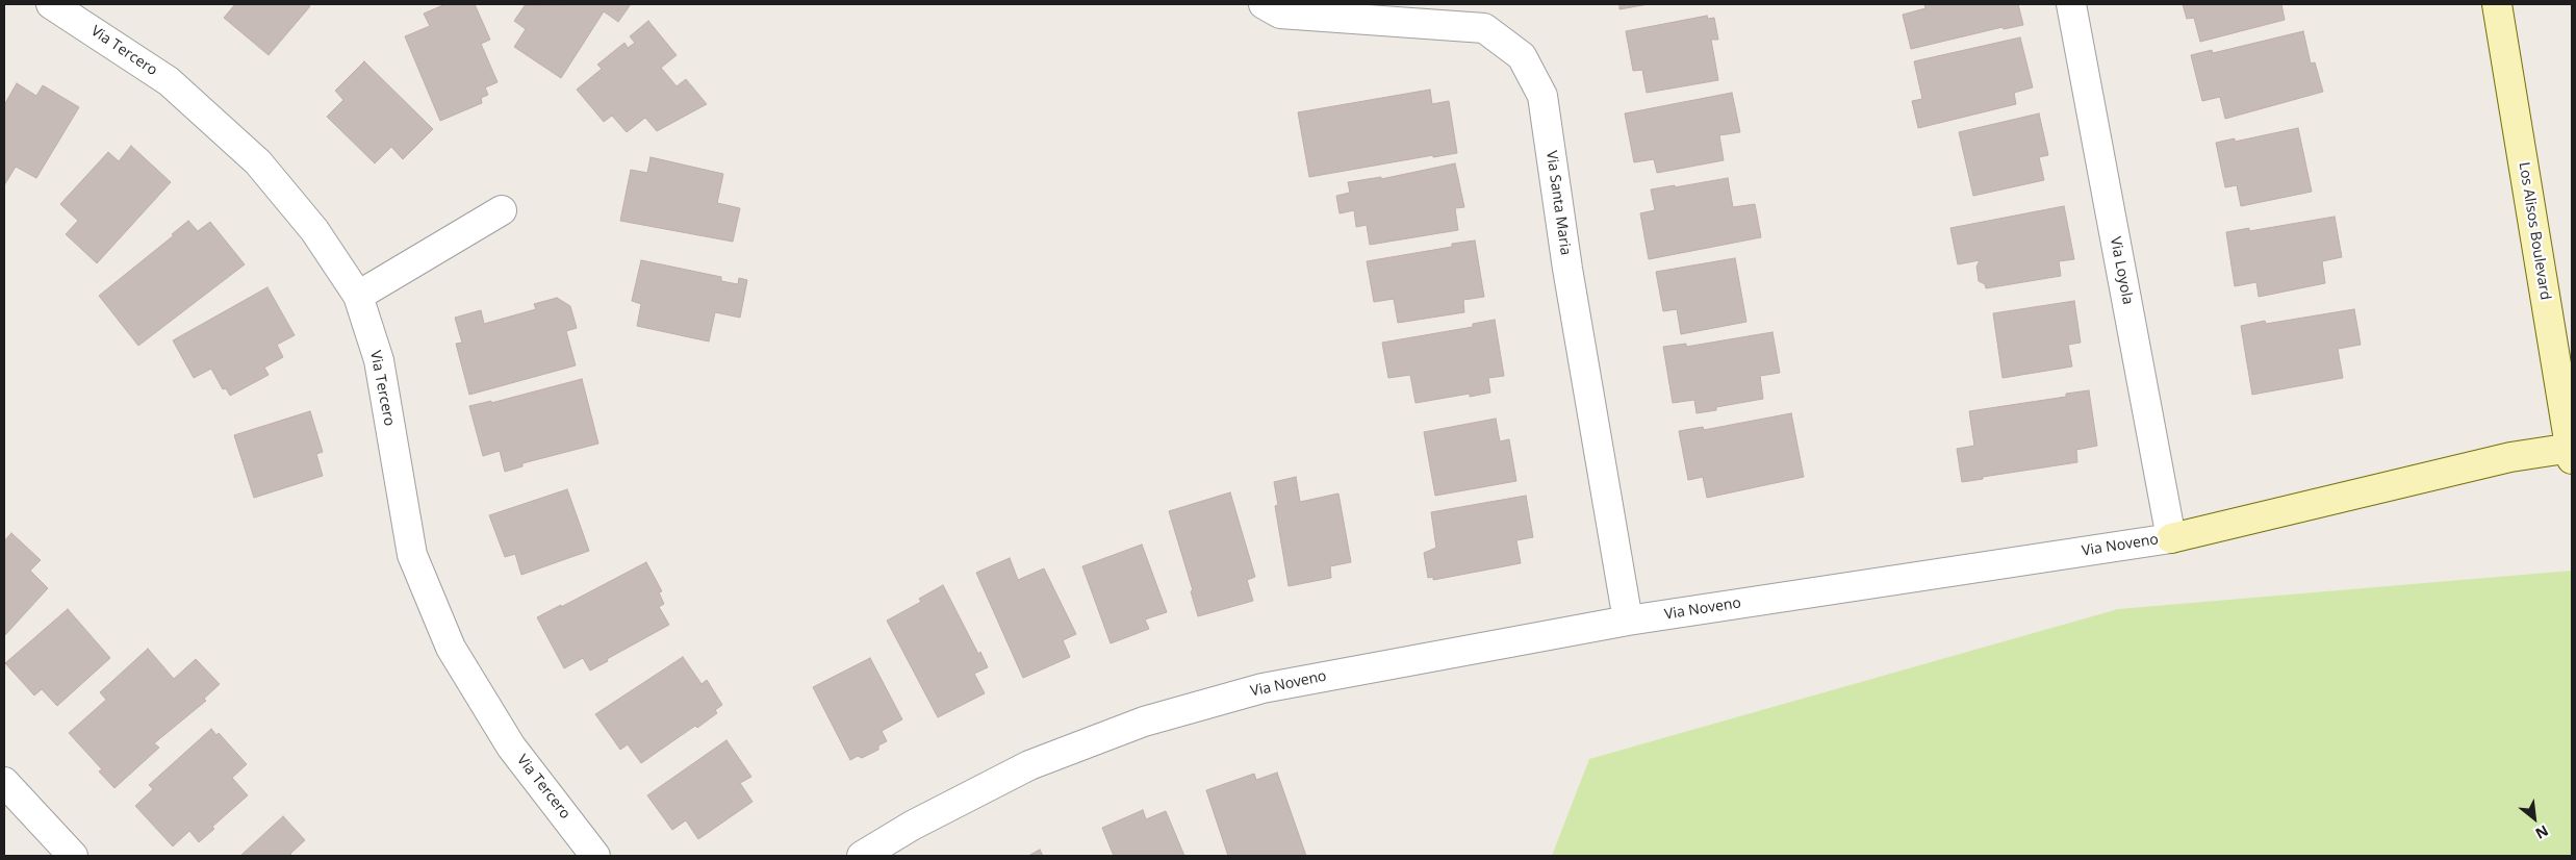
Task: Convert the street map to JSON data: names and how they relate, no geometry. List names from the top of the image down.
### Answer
{
  "streets": {
    "main road": ["Los Alisos Boulevard", "Via Noveno"],
    "street": ["Via Tercero", "Via Santa Maria", "Via Loyola"]
  },
  "crossings": [
    ["Via Santa Maria", "Via Noveno"],
    ["Los Alisos Boulevard", "Via Noveno"],
    ["Via Loyola", "Via Noveno"]
  ],
  "north": "bottom right"
}
